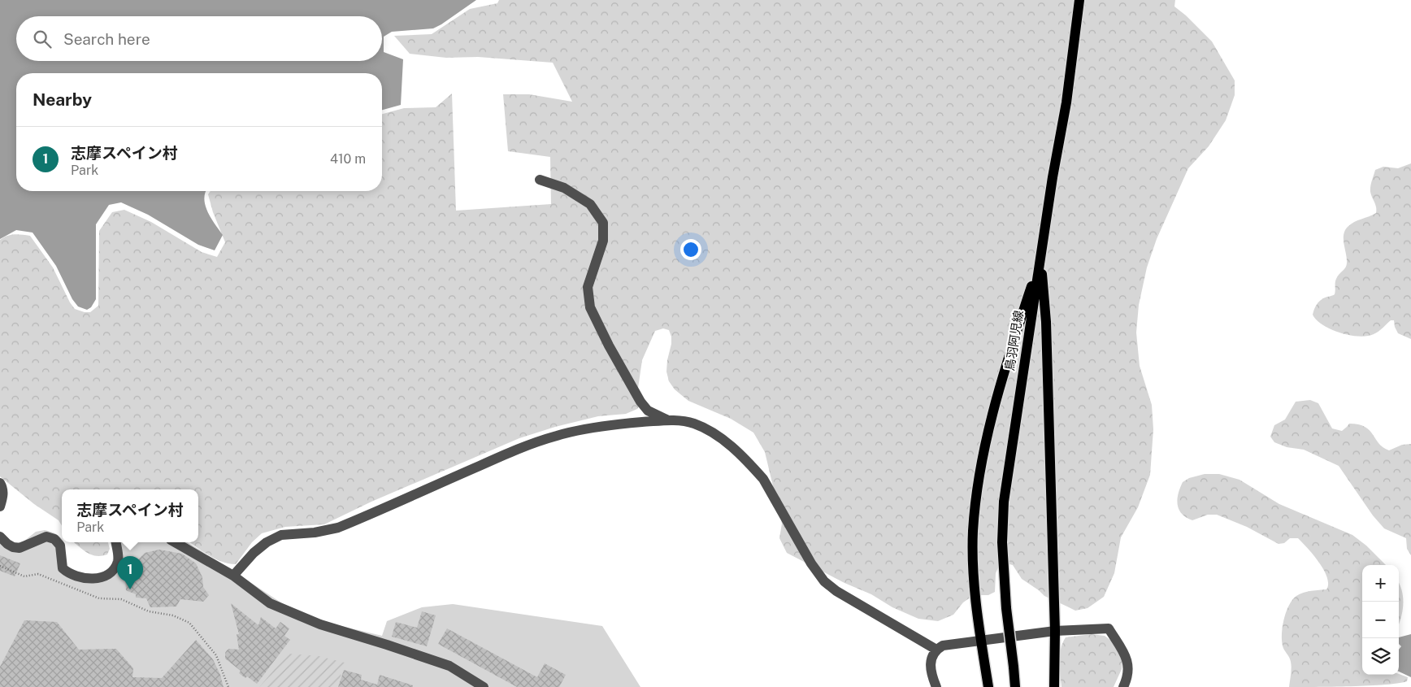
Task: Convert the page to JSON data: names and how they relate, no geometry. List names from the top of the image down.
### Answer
{
  "streets": {
    "main road": ["鳥羽阿児線"]
  },
  "page": {
    "search": "Search here",
    "heading": "Nearby",
    "list": [
      {
        "mark": "1",
        "name": "志摩スペイン村",
        "note": "Park",
        "value": "410 m"
      }
    ],
    "popup": ["志摩スペイン村", "Park"],
    "pins": "1",
    "map_buttons": ["+", "−"]
  }
}
